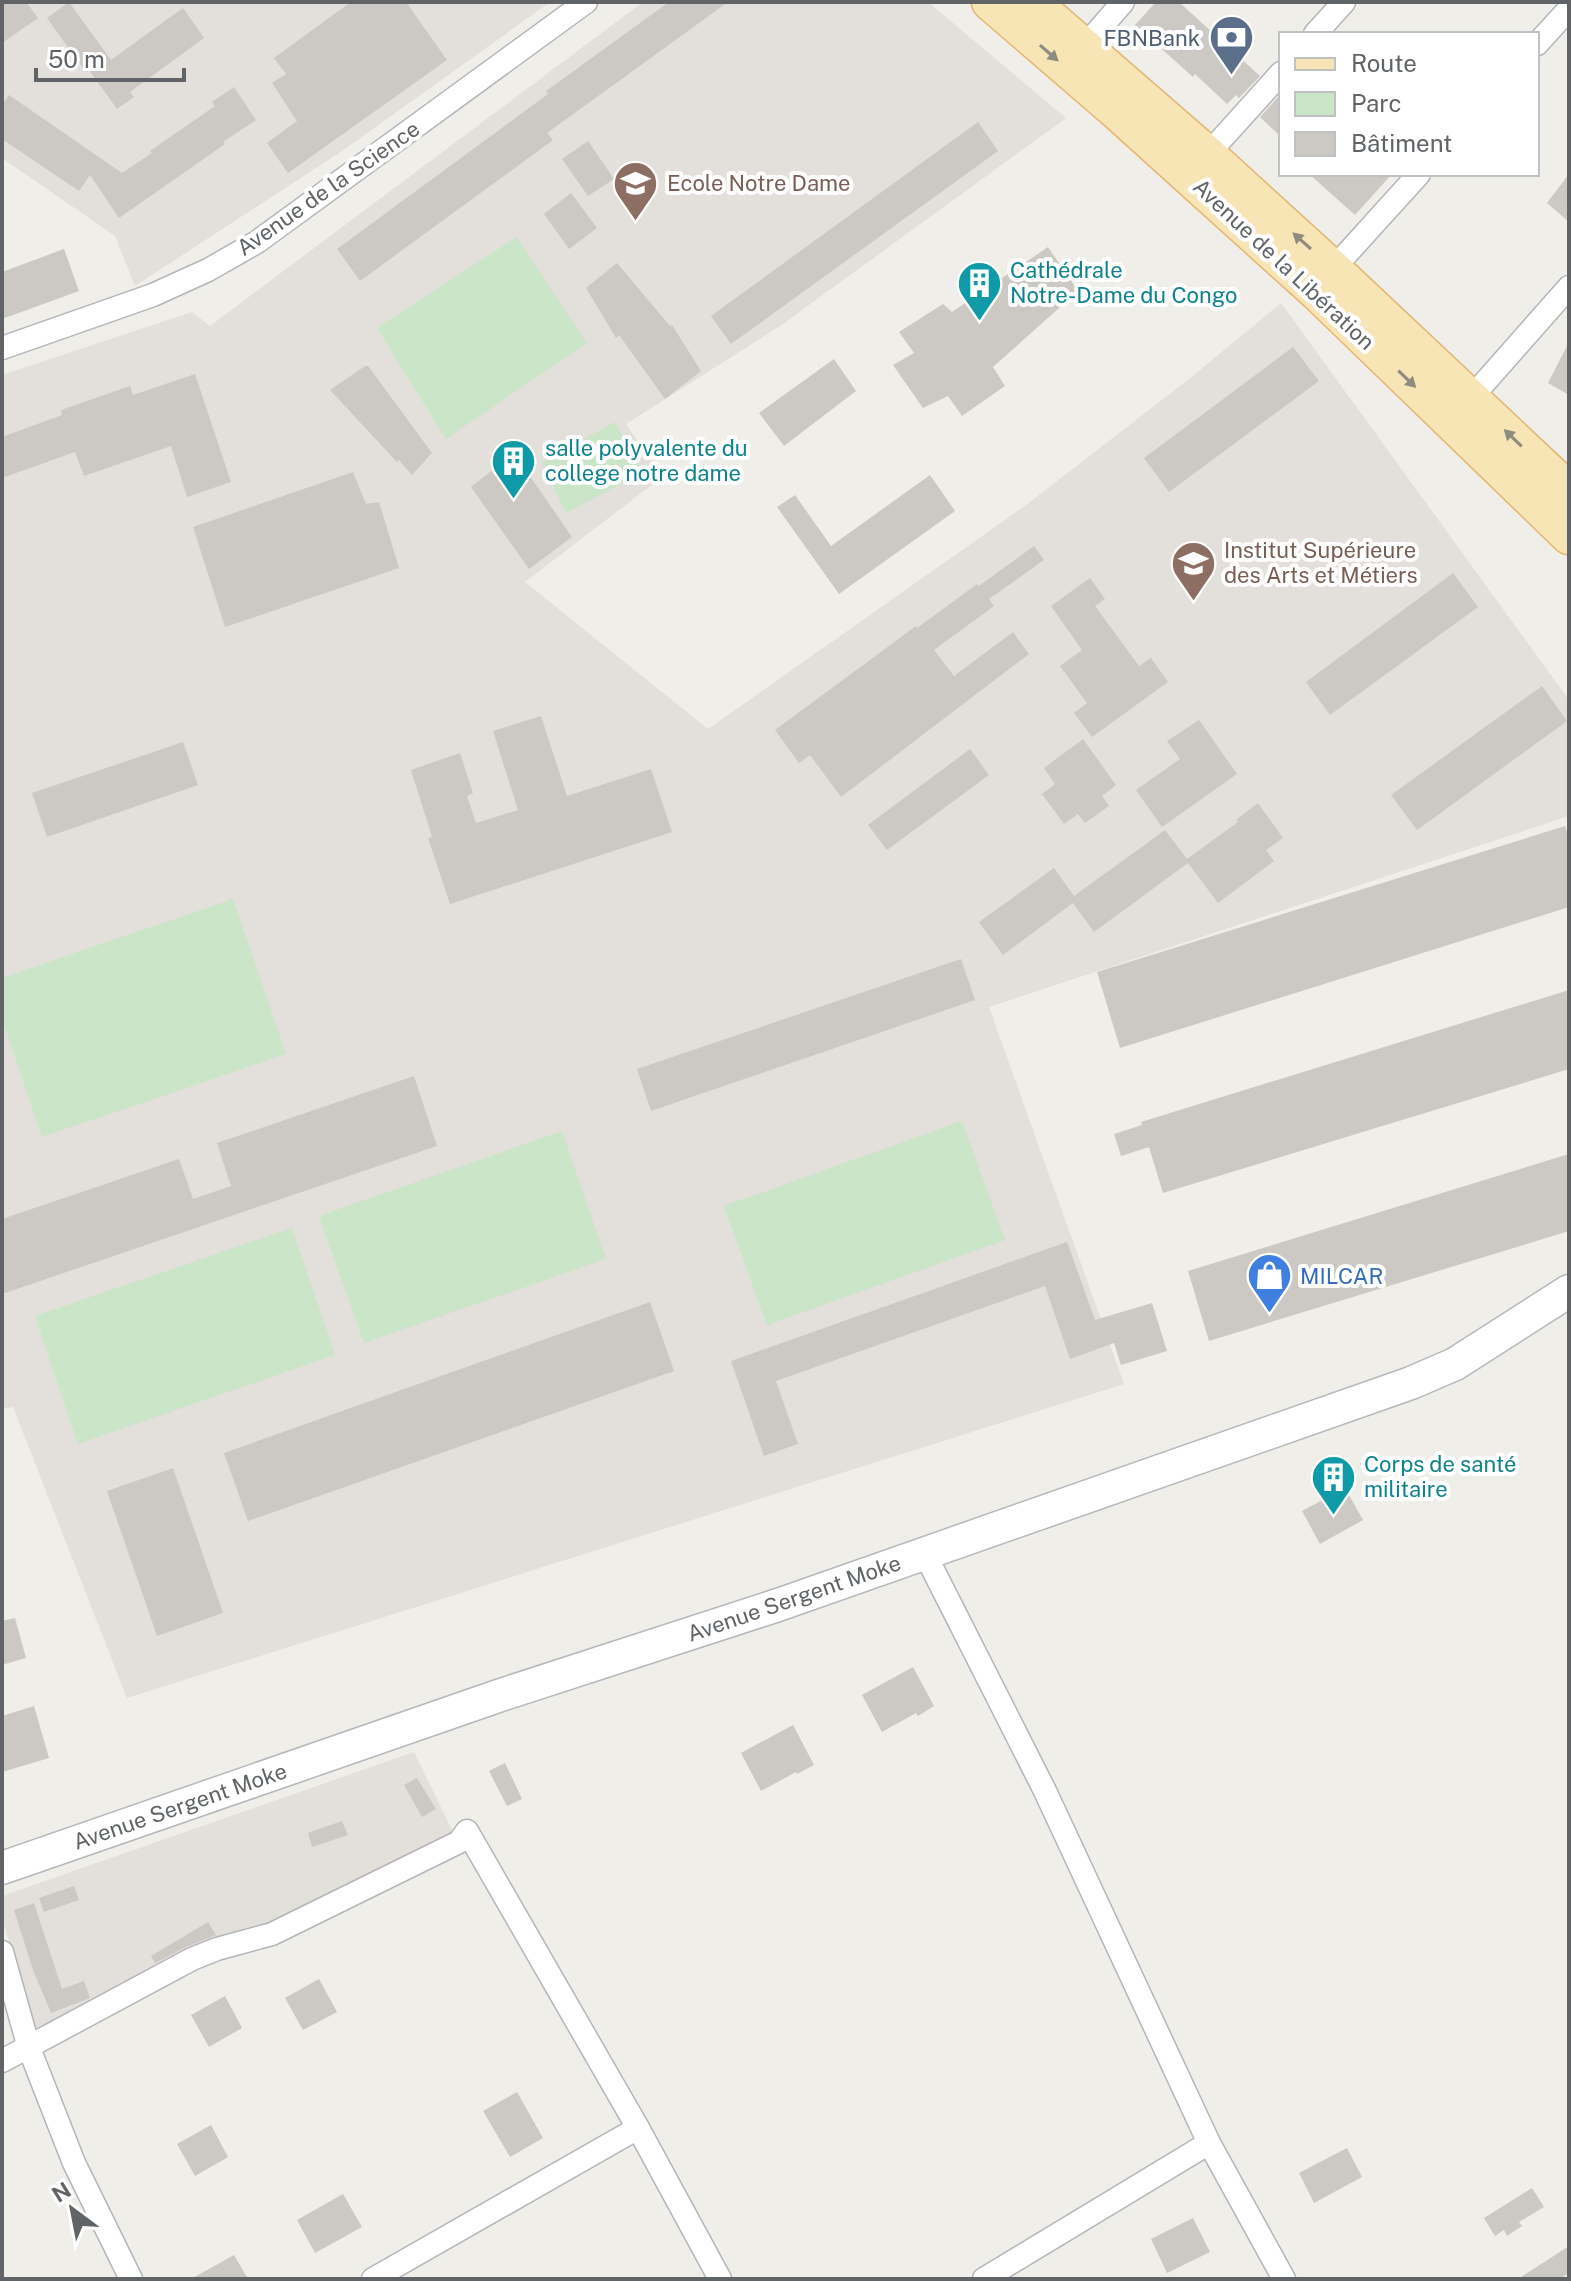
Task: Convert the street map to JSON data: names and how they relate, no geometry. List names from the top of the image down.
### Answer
{
  "streets": {
    "main road": ["Avenue de la Libération", "Avenue Sergent Moke"],
    "street": ["Avenue de la Science"]
  },
  "places": {
    "bank": ["FBNBank"],
    "school or university": ["Ecole Notre Dame", "Institut Supérieure des Arts et Métiers"],
    "building": ["Cathédrale Notre-Dame du Congo", "salle polyvalente du college notre dame", "Corps de santé militaire"],
    "shop": ["MILCAR"]
  },
  "legend": ["Route", "Parc", "Bâtiment"],
  "scale_bar": "50 m",
  "north": "top left"
}
